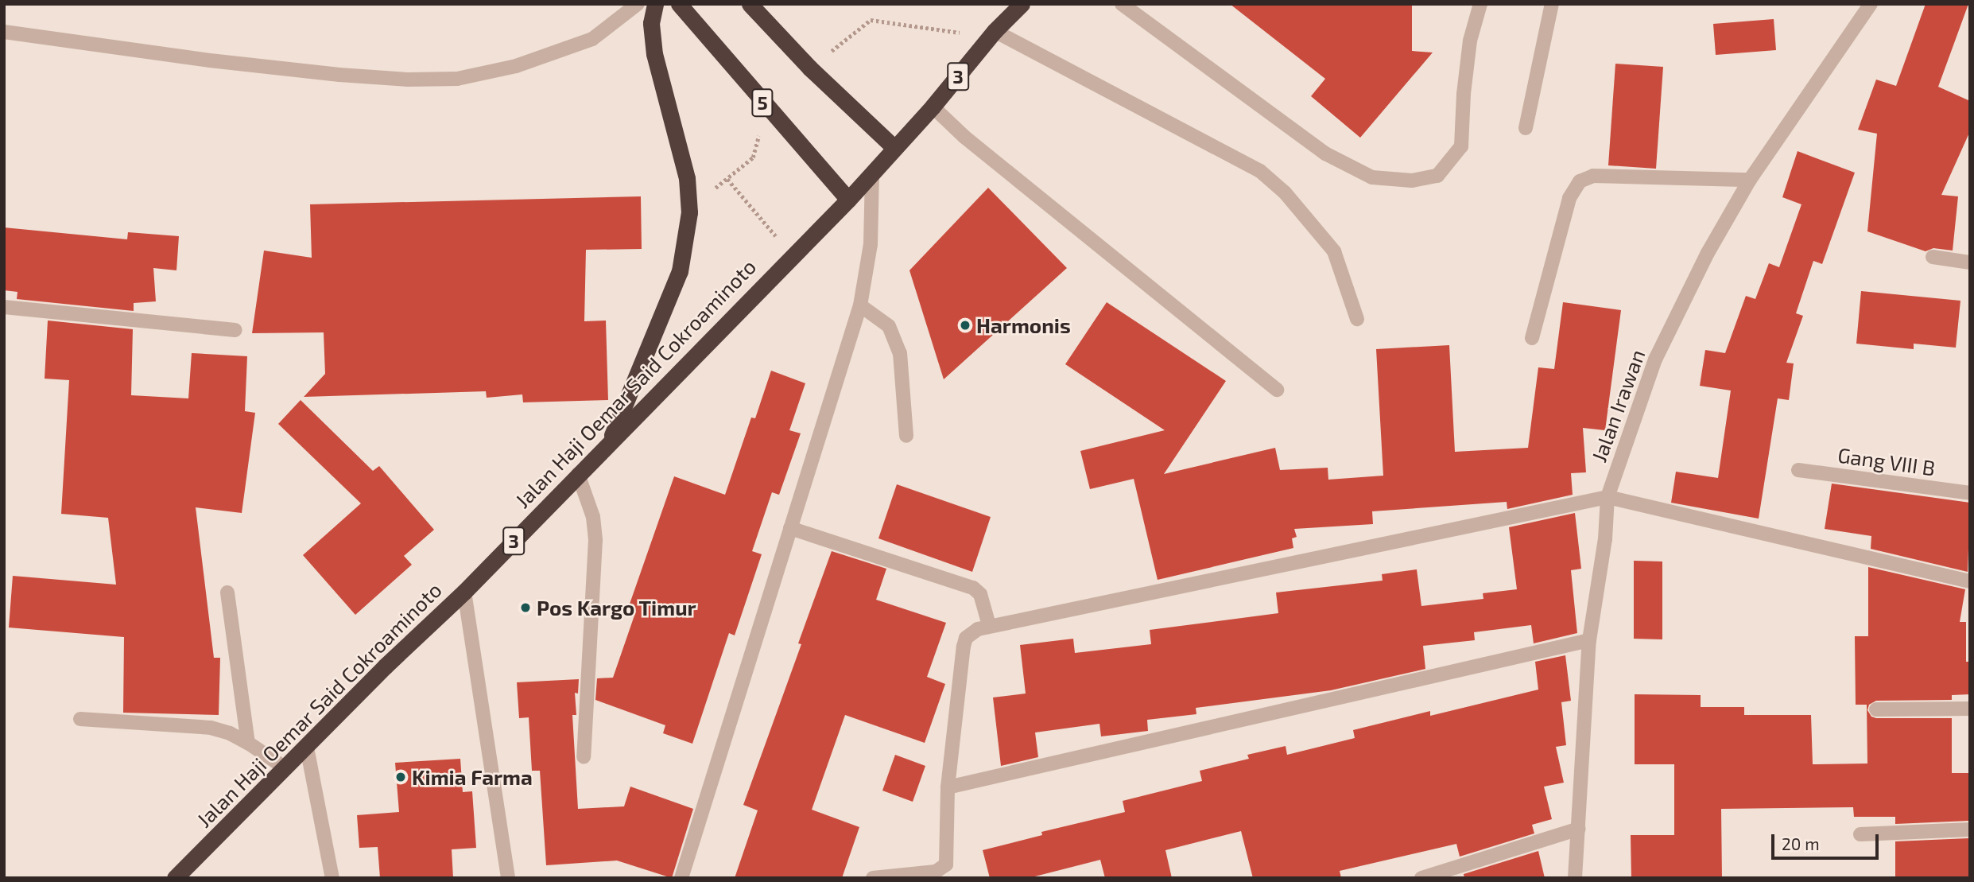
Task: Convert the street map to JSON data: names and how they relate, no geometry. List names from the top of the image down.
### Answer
{
  "streets": {
    "highway": ["3", "5", "Jalan Haji Oemar Said Cokroaminoto"],
    "street": ["Jalan Irawan", "Gang VIII B"]
  },
  "crossings": [
    ["5", "Jalan Haji Oemar Said Cokroaminoto"]
  ],
  "places": ["Harmonis", "Pos Kargo Timur", "Kimia Farma"],
  "scale_bar": "20 m"
}
